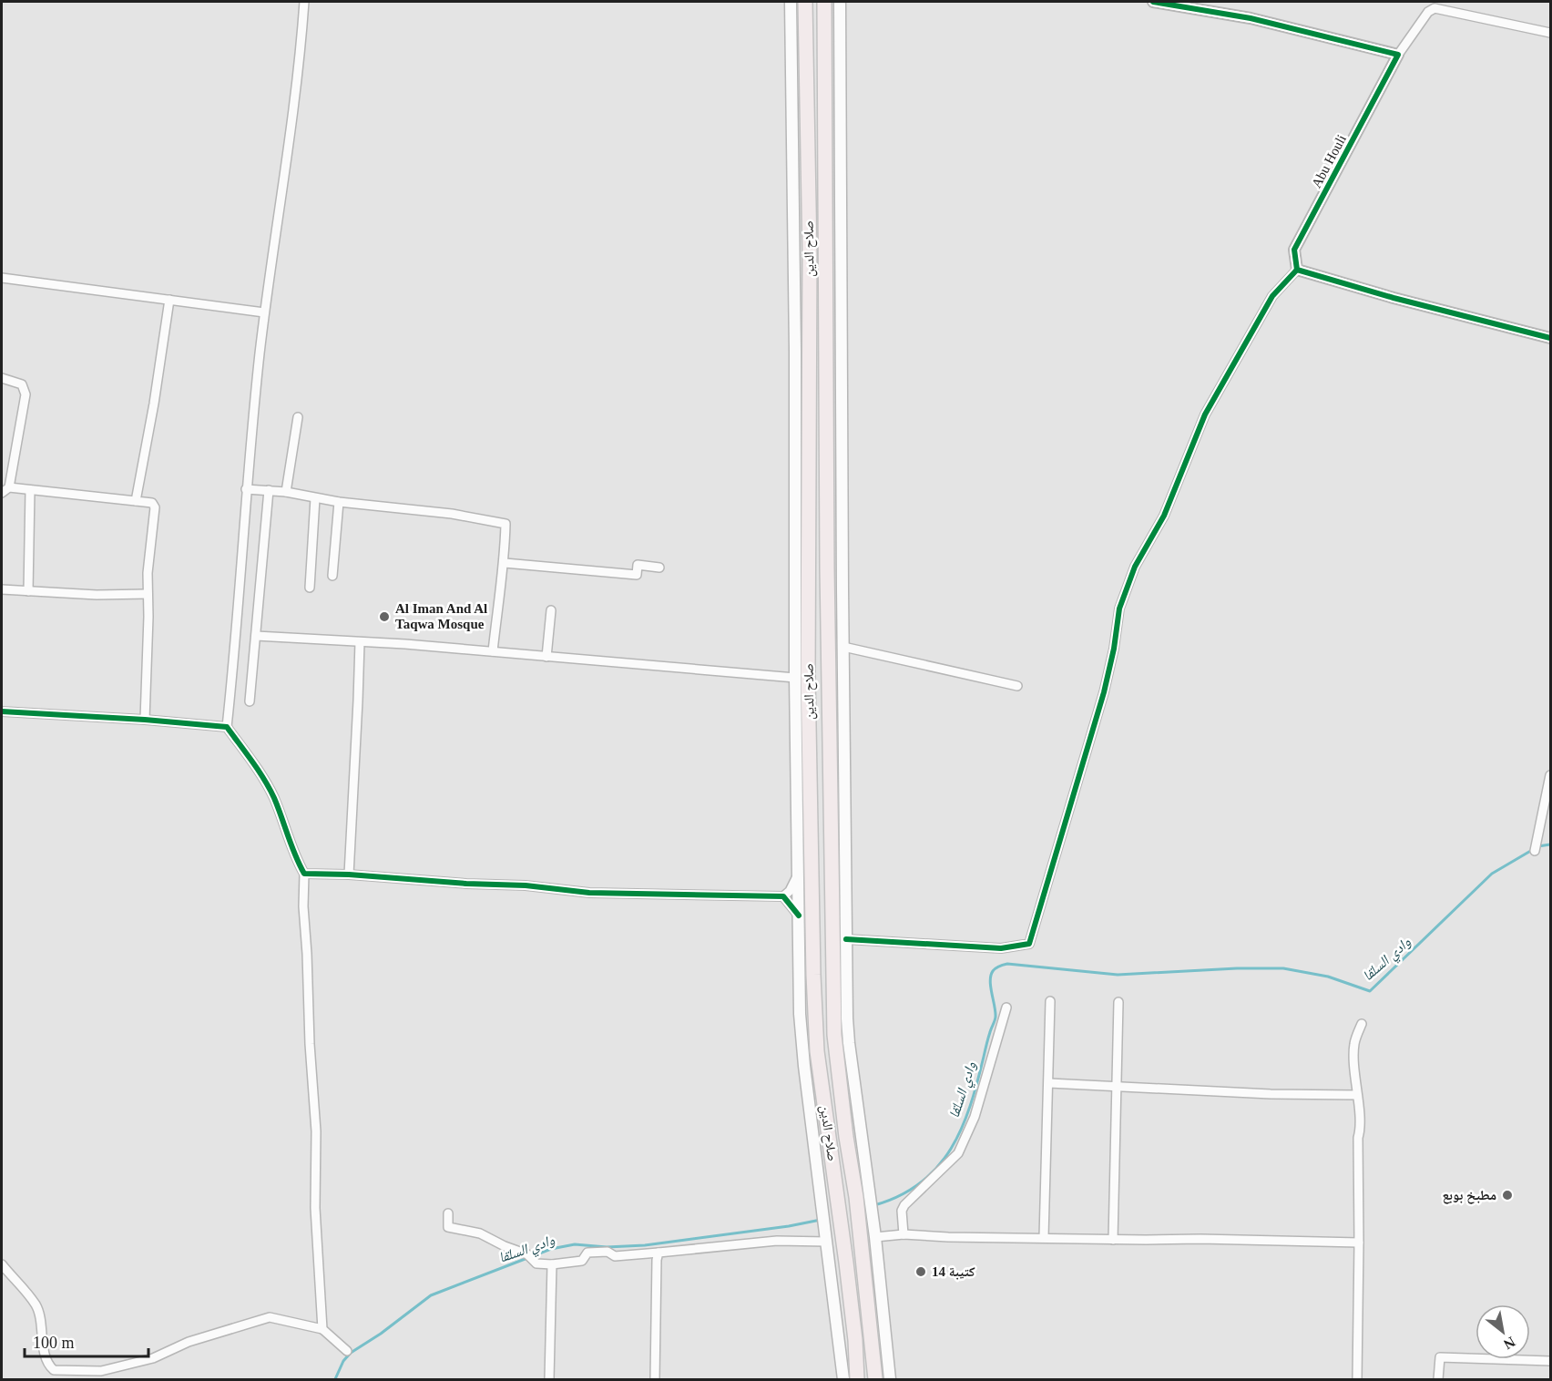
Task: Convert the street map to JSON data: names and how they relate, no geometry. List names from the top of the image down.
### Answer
{
  "streets": {
    "highway": ["صلاح الدين"],
    "street": ["Abu Houli"]
  },
  "water": ["وادي السلقا"],
  "places": ["Al Iman And Al Taqwa Mosque", "مطبخ بوبع", "كتيبة 14"],
  "scale_bar": "100 m",
  "north": "bottom right"
}
